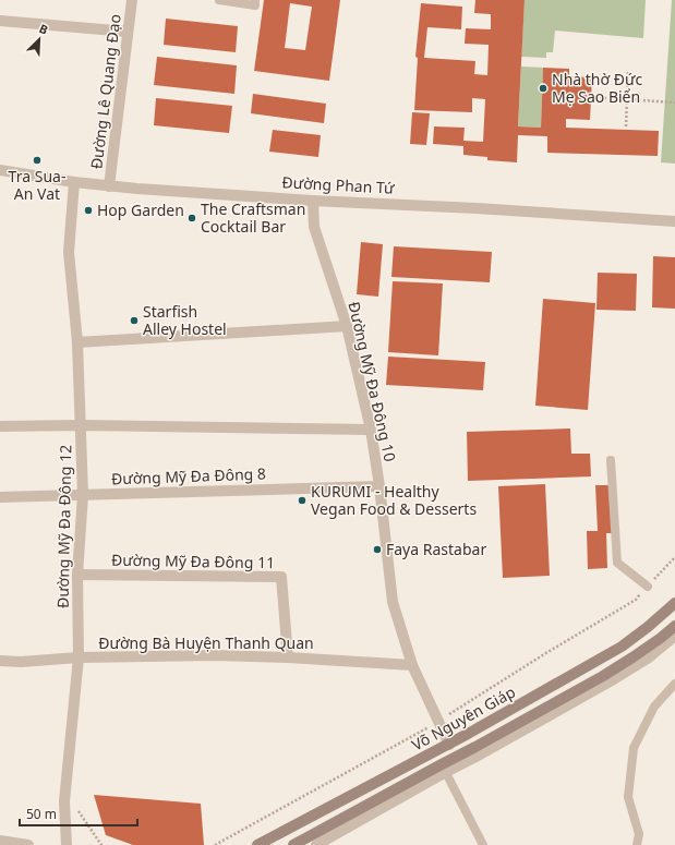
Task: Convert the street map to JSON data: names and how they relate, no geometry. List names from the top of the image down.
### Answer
{
  "streets": {
    "main road": ["Võ Nguyên Giáp"],
    "street": [
      "Đường Lê Quang Đạo",
      "Đường Phan Tứ",
      "Đường Mỹ Đa Đông 10",
      "Đường Mỹ Đa Đông 8",
      "Đường Mỹ Đa Đông 12",
      "Đường Mỹ Đa Đông 11",
      "Đường Bà Huyện Thanh Quan"
    ]
  },
  "crossings": [
    ["Đường Lê Quang Đạo", "Đường Phan Tứ"],
    ["Đường Phan Tứ", "Đường Mỹ Đa Đông 10"],
    ["Đường Phan Tứ", "Đường Mỹ Đa Đông 12"],
    ["Đường Mỹ Đa Đông 10", "Đường Mỹ Đa Đông 8"],
    ["Đường Mỹ Đa Đông 10", "Đường Bà Huyện Thanh Quan"],
    ["Đường Mỹ Đa Đông 10", "Võ Nguyên Giáp"],
    ["Đường Mỹ Đa Đông 8", "Đường Mỹ Đa Đông 12"],
    ["Đường Mỹ Đa Đông 12", "Đường Mỹ Đa Đông 11"],
    ["Đường Mỹ Đa Đông 12", "Đường Bà Huyện Thanh Quan"],
    ["Đường Mỹ Đa Đông 11", "Đường Bà Huyện Thanh Quan"]
  ],
  "places": [
    "Nhà thờ Đức Mẹ Sao Biển",
    "Tra Sua- An Vat",
    "Hop Garden",
    "The Craftsman Cocktail Bar",
    "Starfish Alley Hostel",
    "KURUMI - Healthy Vegan Food & Desserts",
    "Faya Rastabar"
  ],
  "scale_bar": "50 m",
  "north": "top right"
}
